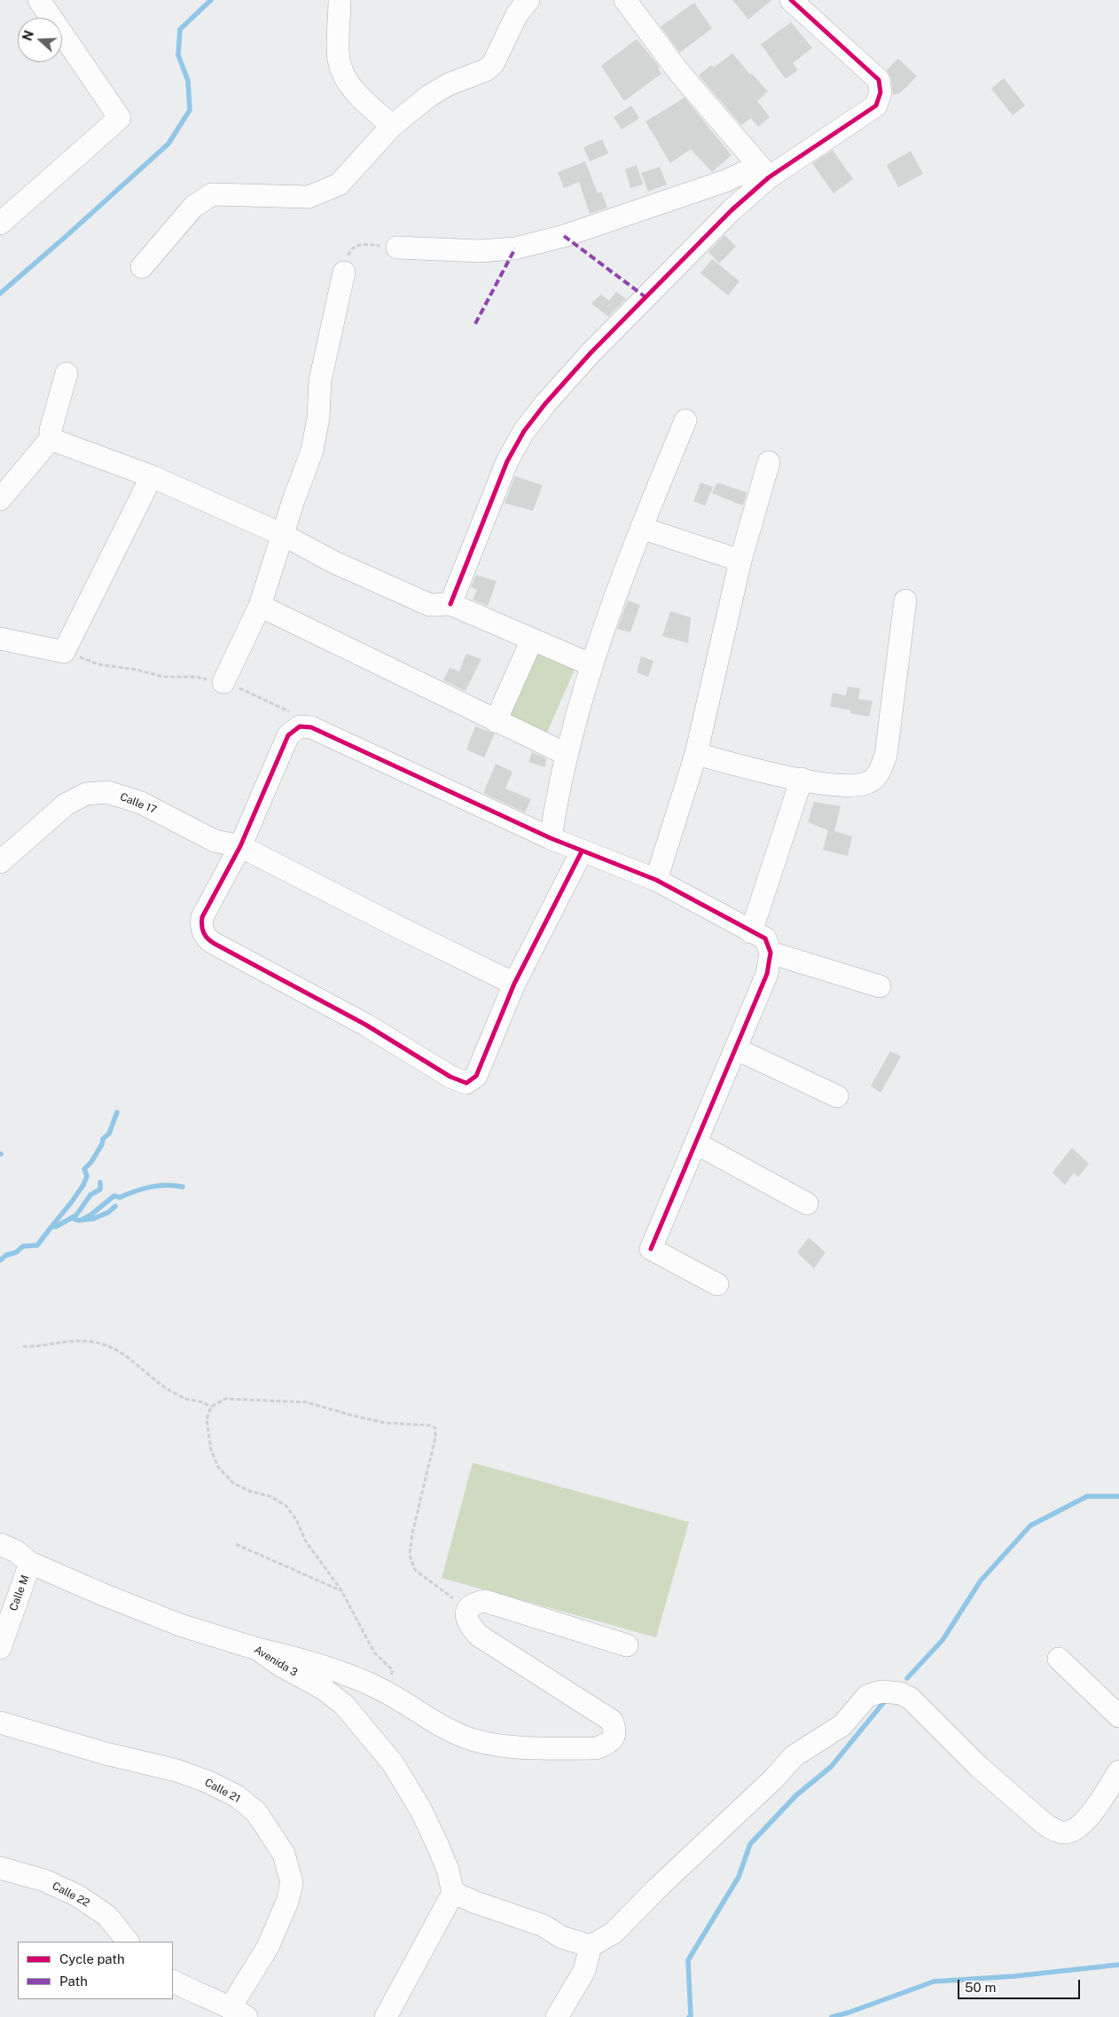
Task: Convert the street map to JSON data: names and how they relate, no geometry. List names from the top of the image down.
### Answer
{
  "streets": {
    "street": [
      "Calle 17",
      "Calle M",
      "Avenida 3",
      "Calle 21",
      "Calle 22"
    ]
  },
  "crossings": [
    ["Calle M", "Avenida 3"]
  ],
  "legend": ["Cycle path", "Path"],
  "scale_bar": "50 m",
  "north": "left"
}
